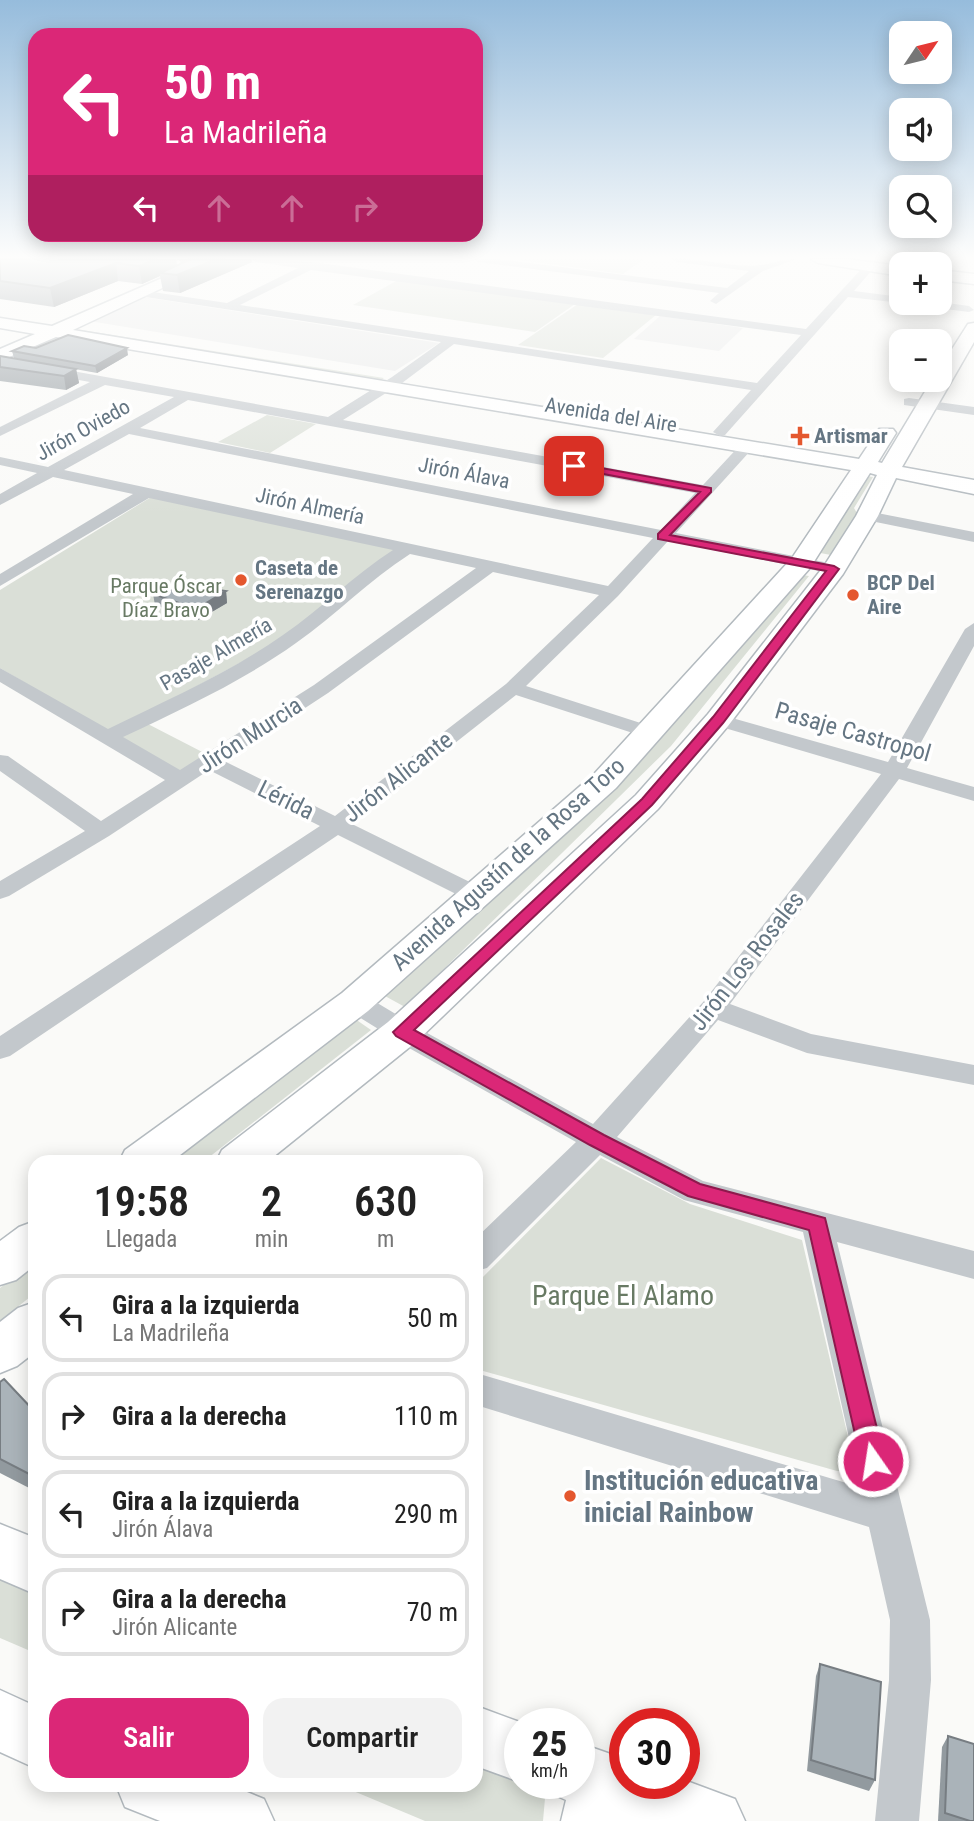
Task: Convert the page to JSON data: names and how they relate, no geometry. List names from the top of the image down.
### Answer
{
  "streets": {
    "street": [
      "Avenida del Aire",
      "Jirón Oviedo",
      "Jirón Álava",
      "Jirón Almería",
      "Pasaje Almería",
      "Pasaje Castropol",
      "Jirón Murcia",
      "Jirón Alicante",
      "Lérida",
      "Avenida Agustín de la Rosa Toro",
      "Jirón Los Rosales"
    ]
  },
  "crossings": [
    ["Avenida del Aire", "Jirón Alicante"],
    ["Avenida del Aire", "Avenida Agustín de la Rosa Toro"],
    ["Jirón Oviedo", "Jirón Álava"],
    ["Jirón Oviedo", "Jirón Almería"],
    ["Jirón Álava", "Jirón Alicante"],
    ["Jirón Álava", "Avenida Agustín de la Rosa Toro"],
    ["Jirón Almería", "Pasaje Almería"],
    ["Jirón Almería", "Jirón Murcia"],
    ["Jirón Almería", "Jirón Alicante"],
    ["Pasaje Castropol", "Avenida Agustín de la Rosa Toro"],
    ["Pasaje Castropol", "Jirón Los Rosales"],
    ["Jirón Murcia", "Lérida"],
    ["Jirón Alicante", "Lérida"],
    ["Lérida", "Avenida Agustín de la Rosa Toro"]
  ],
  "parks": ["Parque Óscar Díaz Bravo", "Parque El Alamo"],
  "places": {
    "health": ["Artismar"],
    "other": ["Caseta de Serenazgo", "BCP Del Aire", "Institución educativa inicial Rainbow"]
  },
  "north": "top right",
  "page": {
    "map_buttons": ["+", "−"],
    "turn": ["50 m", "La Madrileña"],
    "eta": [
      "19:58",
      "Llegada",
      "2",
      "min",
      "630",
      "m"
    ],
    "list": [
      {
        "name": "Gira a la izquierda",
        "note": "La Madrileña",
        "value": "50 m"
      },
      {
        "name": "Gira a la derecha",
        "value": "110 m"
      },
      {
        "name": "Gira a la izquierda",
        "note": "Jirón Álava",
        "value": "290 m"
      },
      {
        "name": "Gira a la derecha",
        "note": "Jirón Alicante",
        "value": "70 m"
      }
    ],
    "buttons": ["Salir", "Compartir"],
    "speed": "25 km/h",
    "limit": "30"
  }
}
